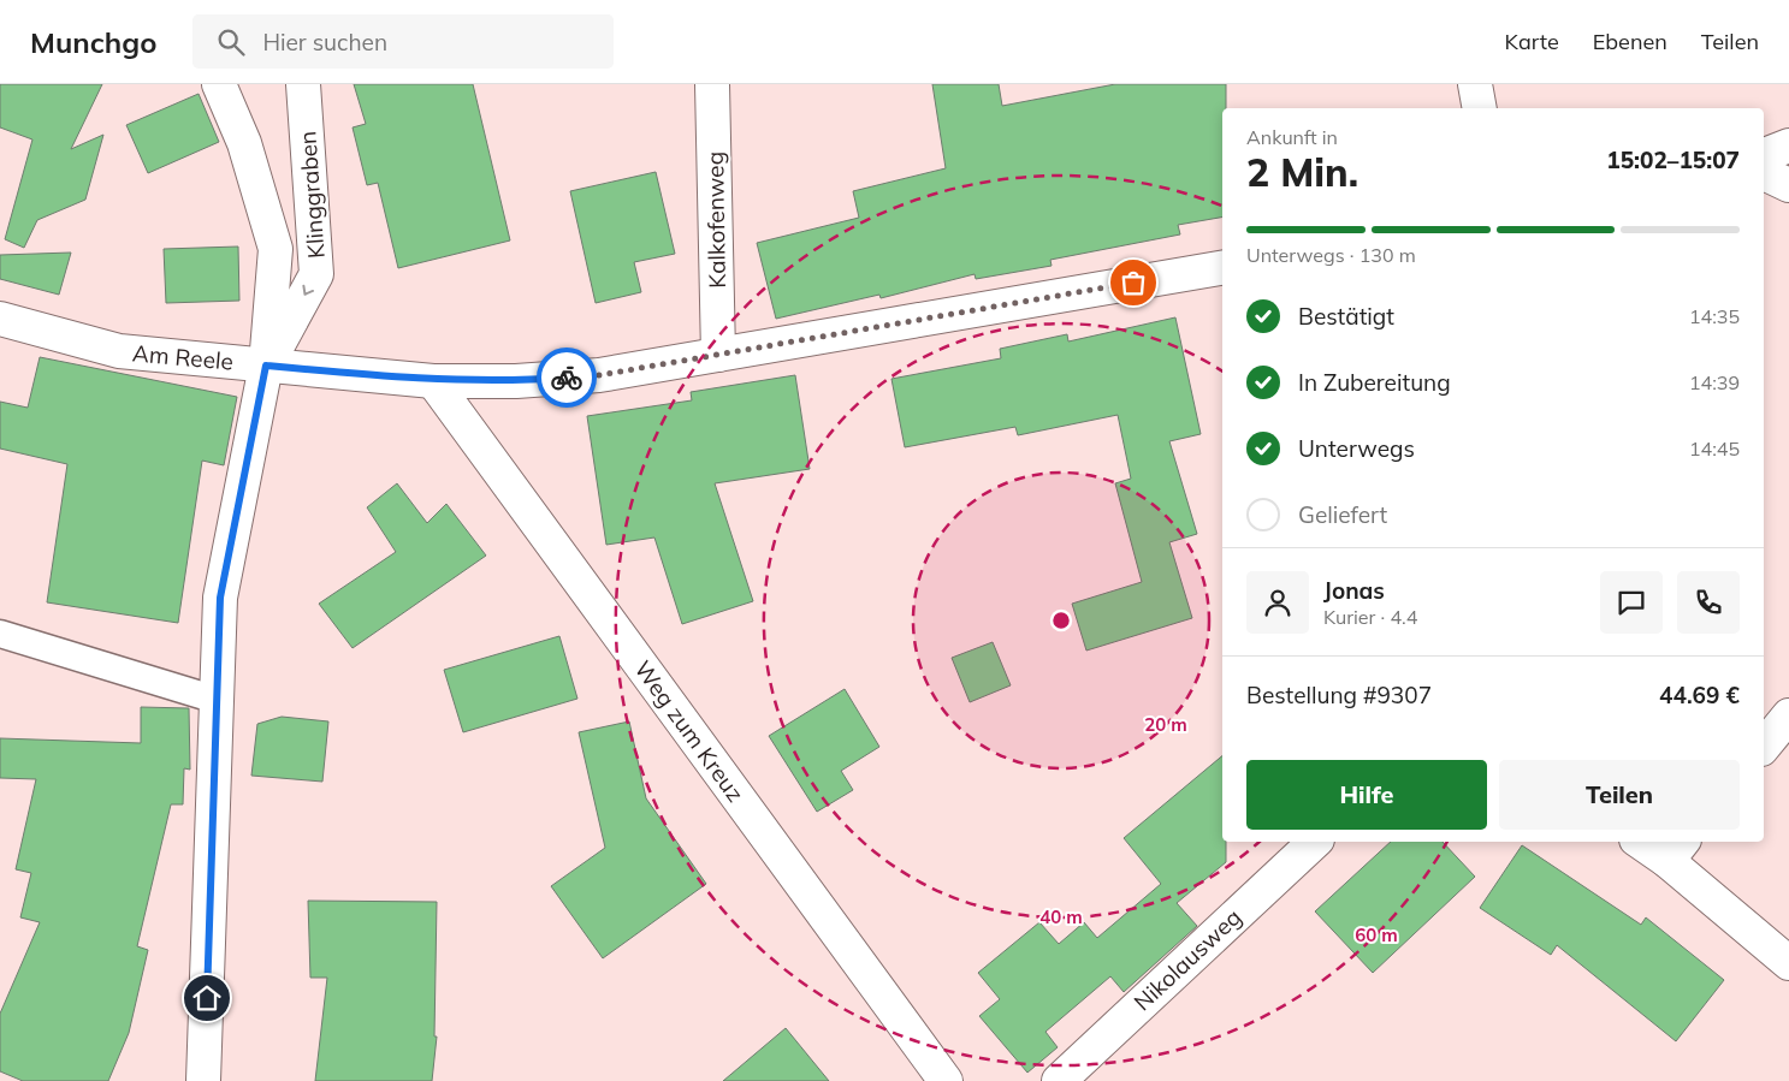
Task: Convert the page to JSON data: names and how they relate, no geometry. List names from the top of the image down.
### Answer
{
  "streets": {
    "street": [
      "Klinggraben",
      "Kalkofenweg",
      "Am Reele",
      "Weg zum Kreuz",
      "Nikolausweg"
    ]
  },
  "crossings": [
    ["Klinggraben", "Am Reele"],
    ["Kalkofenweg", "Am Reele"],
    ["Am Reele", "Weg zum Kreuz"]
  ],
  "page": {
    "header": "Munchgo",
    "search": "Hier suchen",
    "nav": ["Karte", "Ebenen", "Teilen"],
    "heading": ["2 Min.", "Ankunft in", "15:02–15:07"],
    "panel": [
      "Jonas",
      "Kurier · 4.4",
      "Bestellung #9307",
      "44.69 €"
    ],
    "bar": "Unterwegs · 130 m",
    "list": [
      ["Bestätigt", "14:35"],
      ["In Zubereitung", "14:39"],
      ["Unterwegs", "14:45"],
      "Geliefert"
    ],
    "buttons": ["Hilfe", "Teilen"]
  },
  "rings": ["20 m", "40 m", "60 m"]
}
